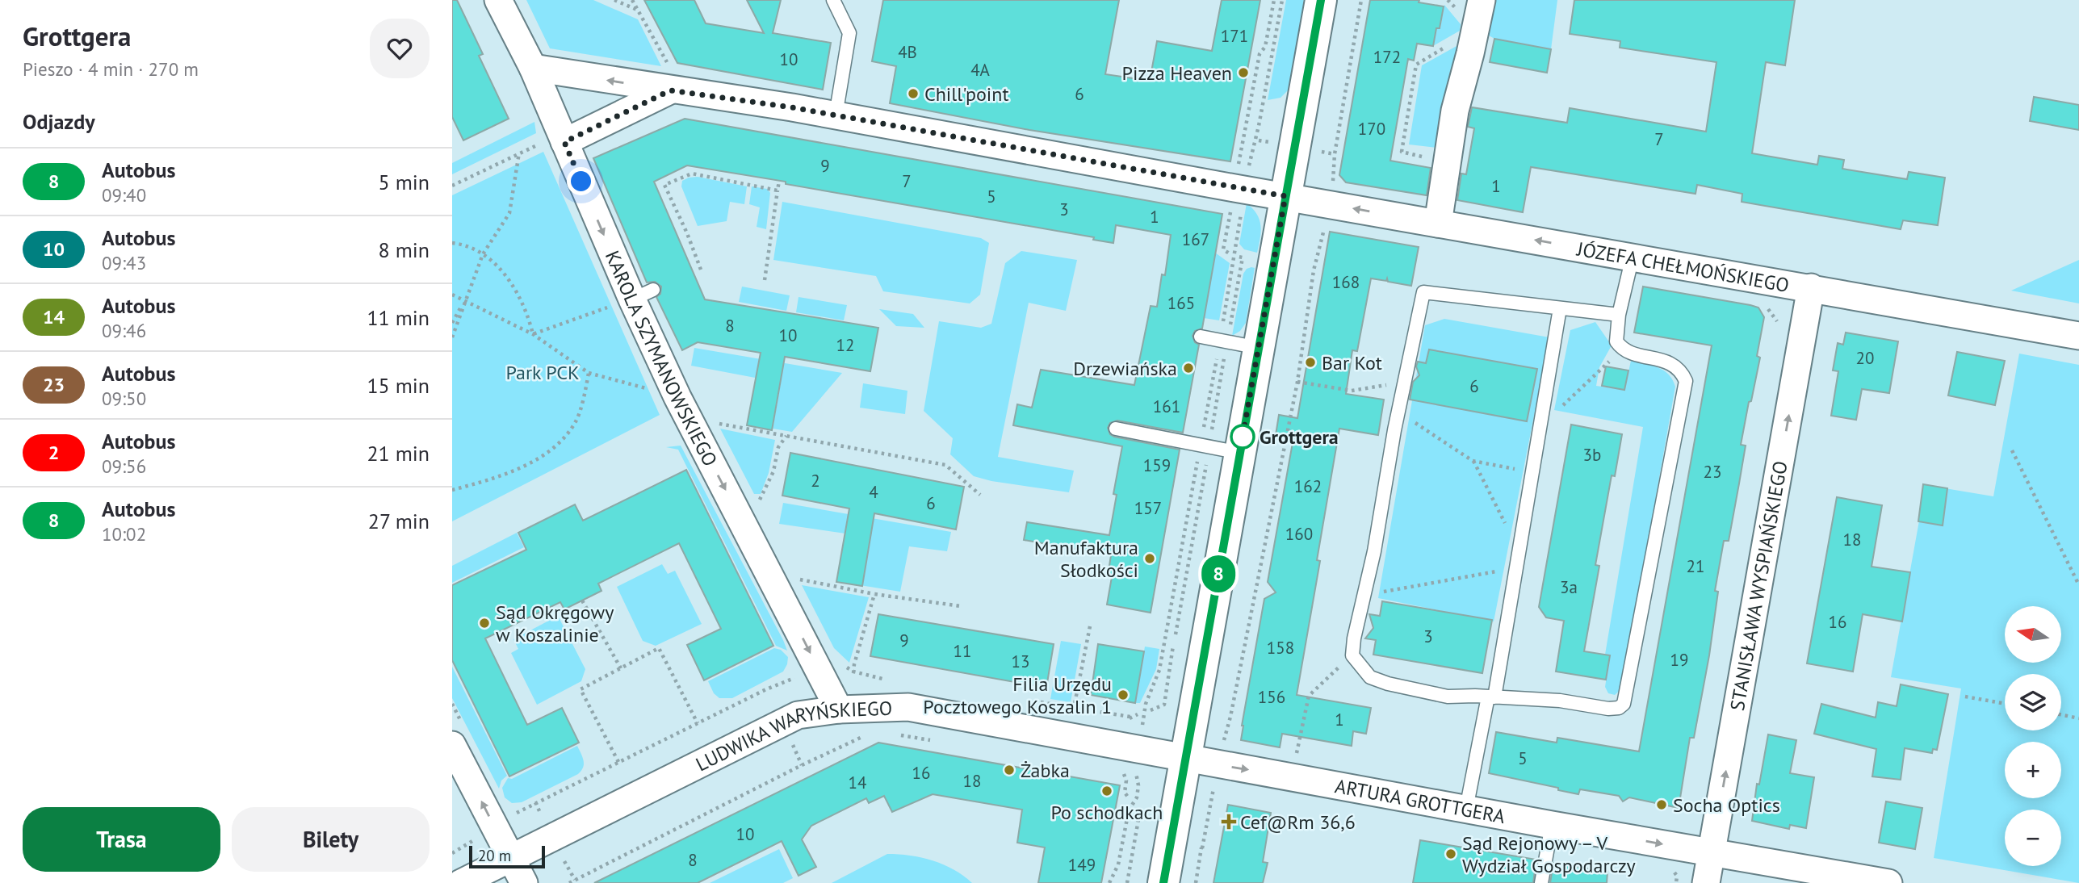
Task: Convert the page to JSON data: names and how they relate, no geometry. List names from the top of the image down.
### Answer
{
  "streets": {
    "street": [
      "JÓZEFA CHEŁMOŃSKIEGO",
      "KAROLA SZYMANOWSKIEGO",
      "STANISŁAWA WYSPIAŃSKIEGO",
      "LUDWIKA WARYŃSKIEGO",
      "ARTURA GROTTGERA"
    ]
  },
  "crossings": [
    ["JÓZEFA CHEŁMOŃSKIEGO", "KAROLA SZYMANOWSKIEGO"],
    ["JÓZEFA CHEŁMOŃSKIEGO", "STANISŁAWA WYSPIAŃSKIEGO"],
    ["KAROLA SZYMANOWSKIEGO", "LUDWIKA WARYŃSKIEGO"],
    ["STANISŁAWA WYSPIAŃSKIEGO", "ARTURA GROTTGERA"],
    ["LUDWIKA WARYŃSKIEGO", "ARTURA GROTTGERA"]
  ],
  "one_way": ["KAROLA SZYMANOWSKIEGO", "STANISŁAWA WYSPIAŃSKIEGO", "ARTURA GROTTGERA"],
  "parks": ["Park PCK"],
  "places": {
    "other": [
      "Pizza Heaven",
      "Chill'point",
      "Bar Kot",
      "Drzewiańska",
      "Grottgera",
      "Manufaktura Słodkości",
      "Sąd Okręgowy w Koszalinie",
      "Filia Urzędu Pocztowego Koszalin 1",
      "Żabka",
      "Po schodkach",
      "Socha Optics",
      "Sąd Rejonowy – V Wydział Gospodarczy"
    ],
    "health": ["Cef@Rm 36,6"]
  },
  "lines": ["bus line 8"],
  "house_numbers": [
    "171",
    "4B",
    "172",
    "10",
    "4A",
    "6",
    "170",
    "7",
    "9",
    "7",
    "1",
    "5",
    "3",
    "1",
    "167",
    "168",
    "165",
    "8",
    "10",
    "12",
    "20",
    "6",
    "161",
    "3b",
    "159",
    "23",
    "2",
    "162",
    "4",
    "6",
    "157",
    "160",
    "18",
    "21",
    "3a",
    "16",
    "3",
    "9",
    "158",
    "11",
    "19",
    "13",
    "156",
    "1",
    "5",
    "16",
    "18",
    "14",
    "10",
    "8",
    "149"
  ],
  "scale_bar": "20 m",
  "north": "left",
  "page": {
    "heading": [
      ["Grottgera", "Pieszo · 4 min · 270 m"],
      "Odjazdy"
    ],
    "on_map": "8",
    "list": [
      {
        "mark": "8",
        "name": "Autobus",
        "note": "09:40",
        "value": "5 min"
      },
      {
        "mark": "10",
        "name": "Autobus",
        "note": "09:43",
        "value": "8 min"
      },
      {
        "mark": "14",
        "name": "Autobus",
        "note": "09:46",
        "value": "11 min"
      },
      {
        "mark": "23",
        "name": "Autobus",
        "note": "09:50",
        "value": "15 min"
      },
      {
        "mark": "2",
        "name": "Autobus",
        "note": "09:56",
        "value": "21 min"
      },
      {
        "mark": "8",
        "name": "Autobus",
        "note": "10:02",
        "value": "27 min"
      }
    ],
    "map_buttons": ["+", "−"],
    "buttons": ["Trasa", "Bilety"],
    "scale": "20 m"
  }
}
